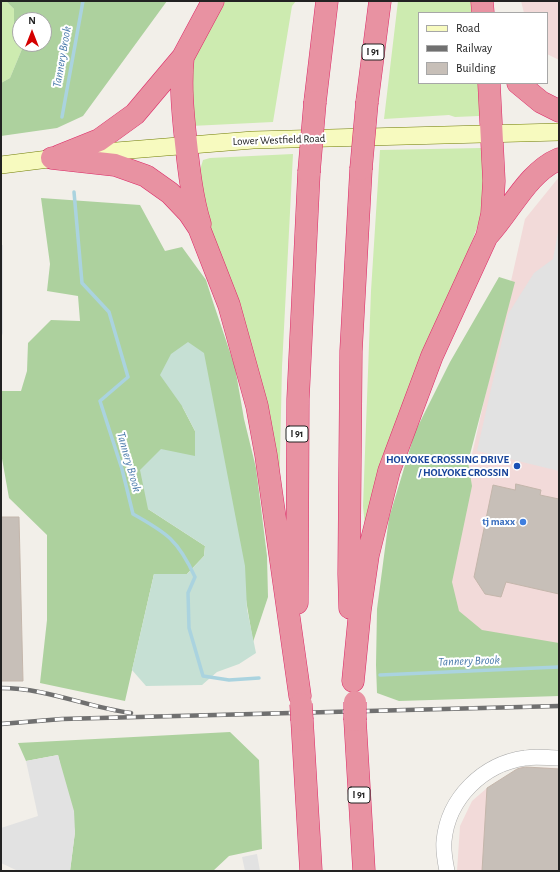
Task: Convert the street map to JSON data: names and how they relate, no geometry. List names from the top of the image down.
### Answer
{
  "streets": {
    "highway": ["I 91"],
    "main road": ["Lower Westfield Road"]
  },
  "water": ["Tannery Brook"],
  "places": ["HOLYOKE CROSSING DRIVE / HOLYOKE CROSSIN", "tj maxx"],
  "legend": ["Road", "Railway", "Building"],
  "north": "top"
}
